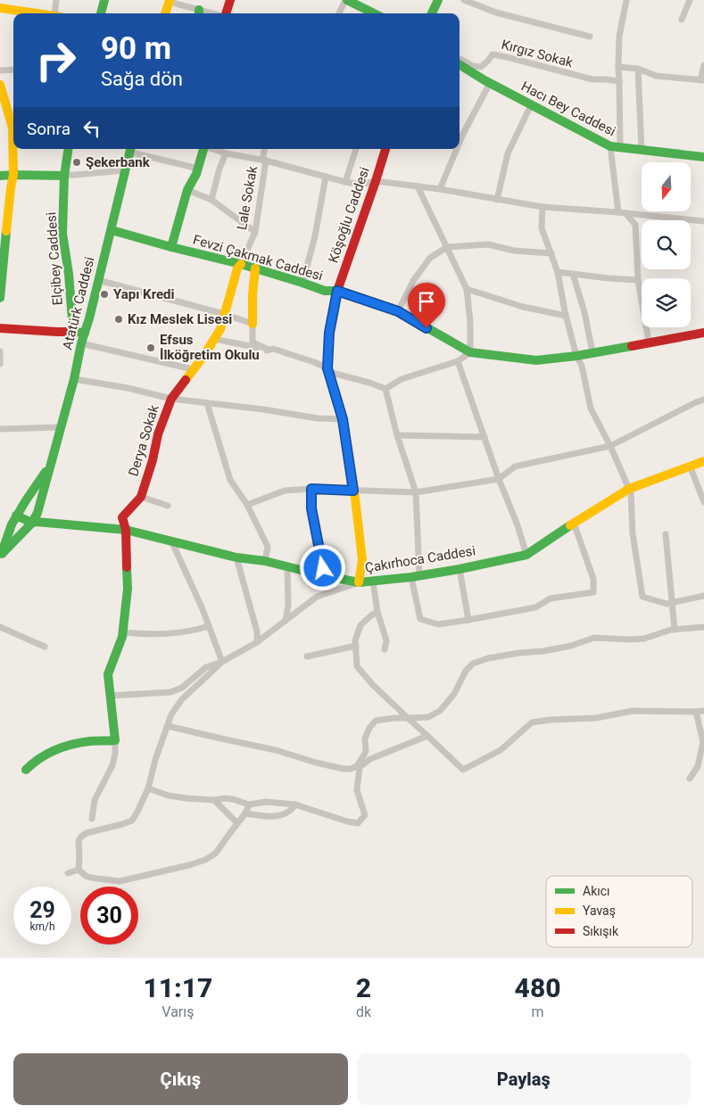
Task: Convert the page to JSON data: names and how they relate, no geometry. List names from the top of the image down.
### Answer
{
  "streets": {
    "street": [
      "Kırgız Sokak",
      "Hacı Bey Caddesi",
      "Lale Sokak",
      "Köşoğlu Caddesi",
      "Fevzi Çakmak Caddesi",
      "Elçibey Caddesi",
      "Atatürk Caddesi",
      "Derya Sokak",
      "Çakırhoca Caddesi"
    ]
  },
  "crossings": [
    ["Lale Sokak", "Fevzi Çakmak Caddesi"],
    ["Lale Sokak", "Derya Sokak"],
    ["Köşoğlu Caddesi", "Fevzi Çakmak Caddesi"],
    ["Köşoğlu Caddesi", "Çakırhoca Caddesi"],
    ["Fevzi Çakmak Caddesi", "Atatürk Caddesi"],
    ["Fevzi Çakmak Caddesi", "Derya Sokak"],
    ["Atatürk Caddesi", "Çakırhoca Caddesi"],
    ["Derya Sokak", "Çakırhoca Caddesi"]
  ],
  "places": [
    "Şekerbank",
    "Yapı Kredi",
    "Kız Meslek Lisesi",
    "Efsus İlköğretim Okulu"
  ],
  "legend": ["Akıcı", "Yavaş", "Sıkışık"],
  "north": "bottom",
  "page": {
    "turn": ["90 m", "Sağa dön"],
    "then": "Sonra",
    "speed": "29 km/h",
    "limit": "30",
    "eta": [
      "11:17",
      "Varış",
      "2",
      "dk",
      "480",
      "m"
    ],
    "buttons": ["Çıkış", "Paylaş"]
  }
}
